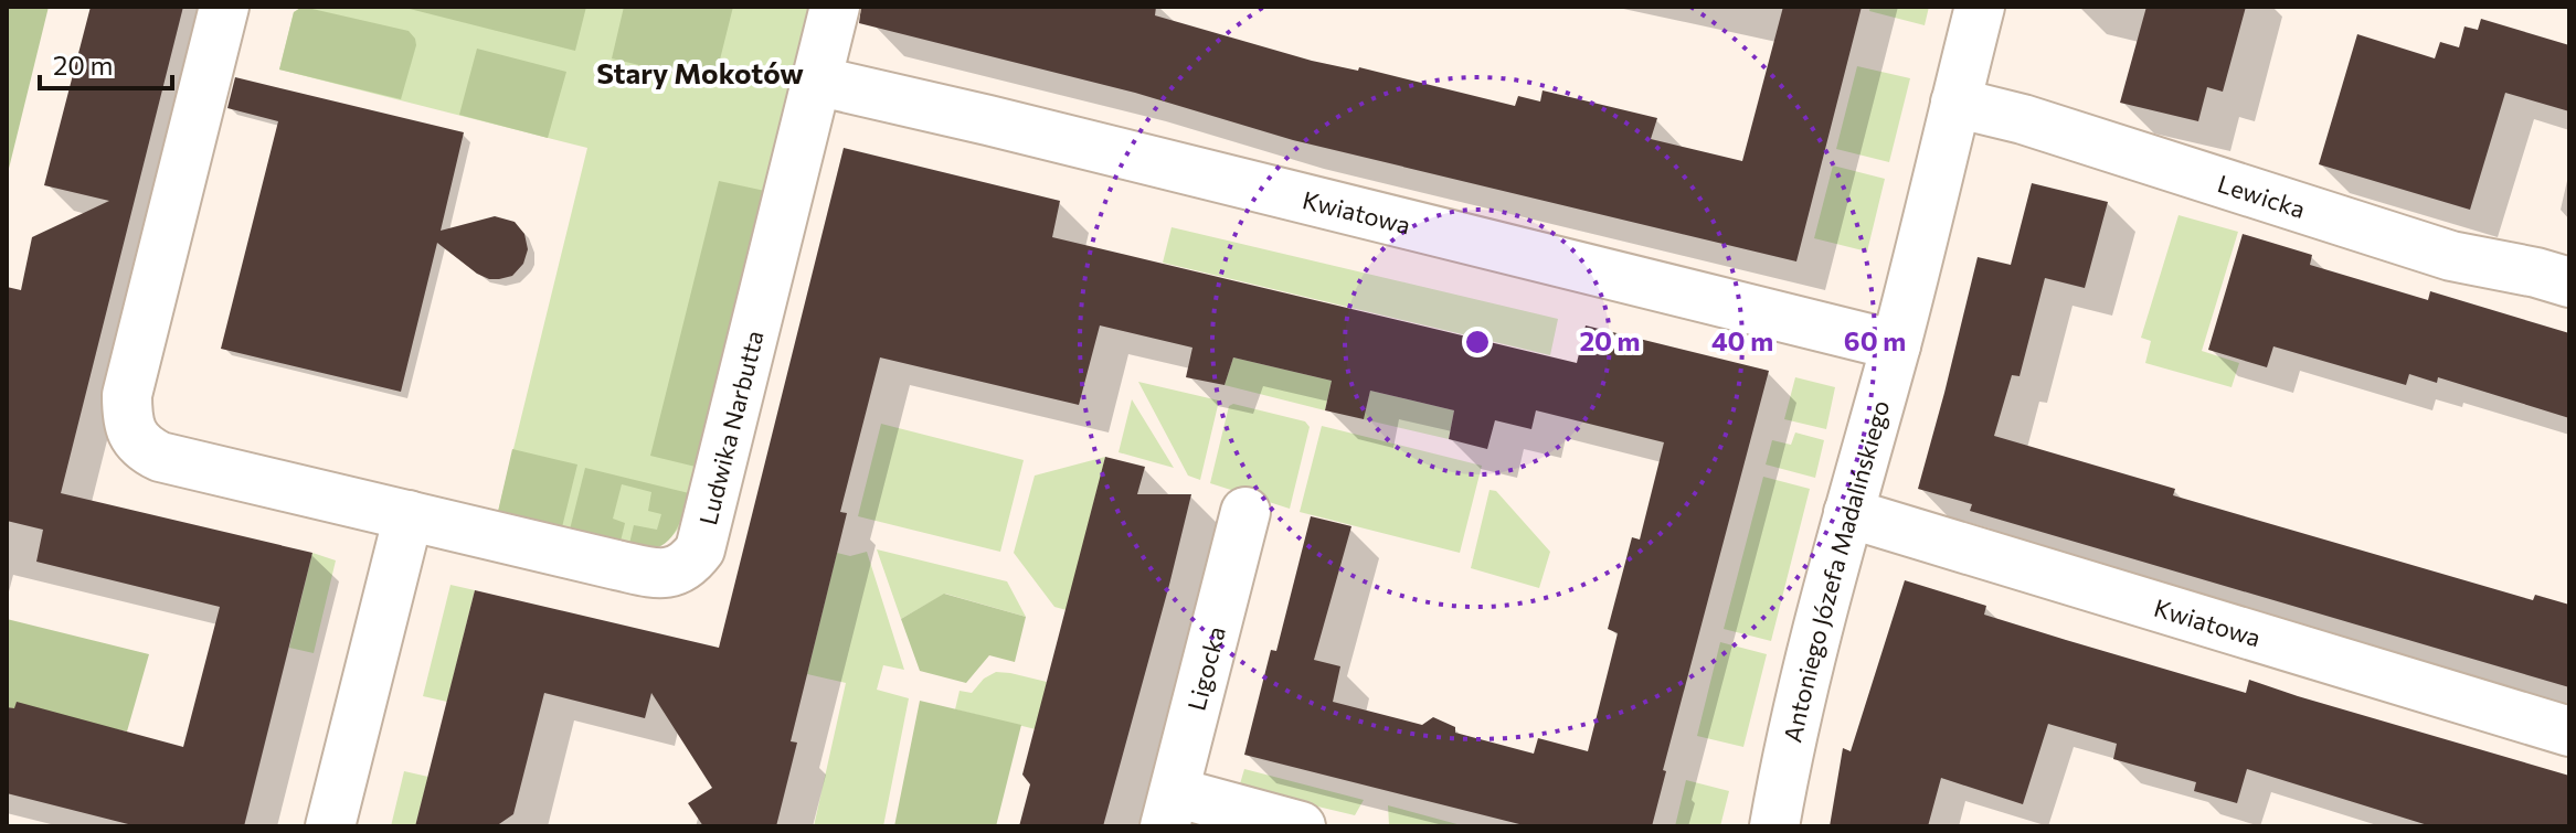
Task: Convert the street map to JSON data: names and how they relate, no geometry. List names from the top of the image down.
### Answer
{
  "streets": {
    "street": [
      "Lewicka",
      "Kwiatowa",
      "Ludwika Narbutta",
      "Antoniego Józefa Madalińskiego",
      "Ligocka"
    ]
  },
  "crossings": [
    ["Lewicka", "Antoniego Józefa Madalińskiego"],
    ["Kwiatowa", "Ludwika Narbutta"],
    ["Kwiatowa", "Antoniego Józefa Madalińskiego"]
  ],
  "districts": ["Stary Mokotów"],
  "scale_bar": "20 m",
  "rings": ["20 m", "40 m", "60 m"]
}
